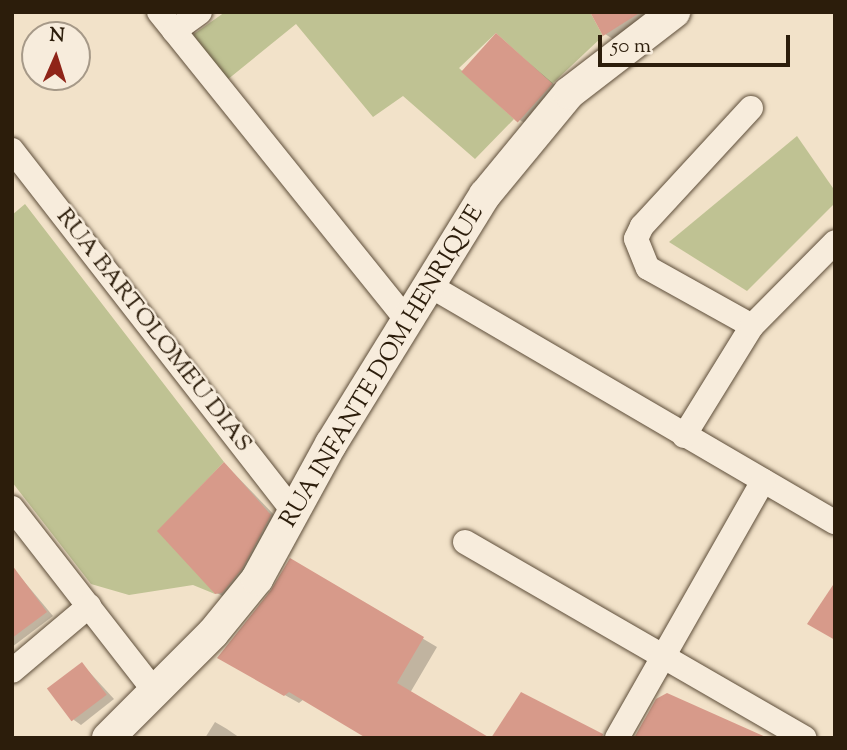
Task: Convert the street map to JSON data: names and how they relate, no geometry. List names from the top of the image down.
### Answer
{
  "streets": {
    "street": ["RUA BARTOLOMEU DIAS", "RUA INFANTE DOM HENRIQUE"]
  },
  "crossings": [
    ["RUA BARTOLOMEU DIAS", "RUA INFANTE DOM HENRIQUE"]
  ],
  "scale_bar": "50 m",
  "north": "top"
}
